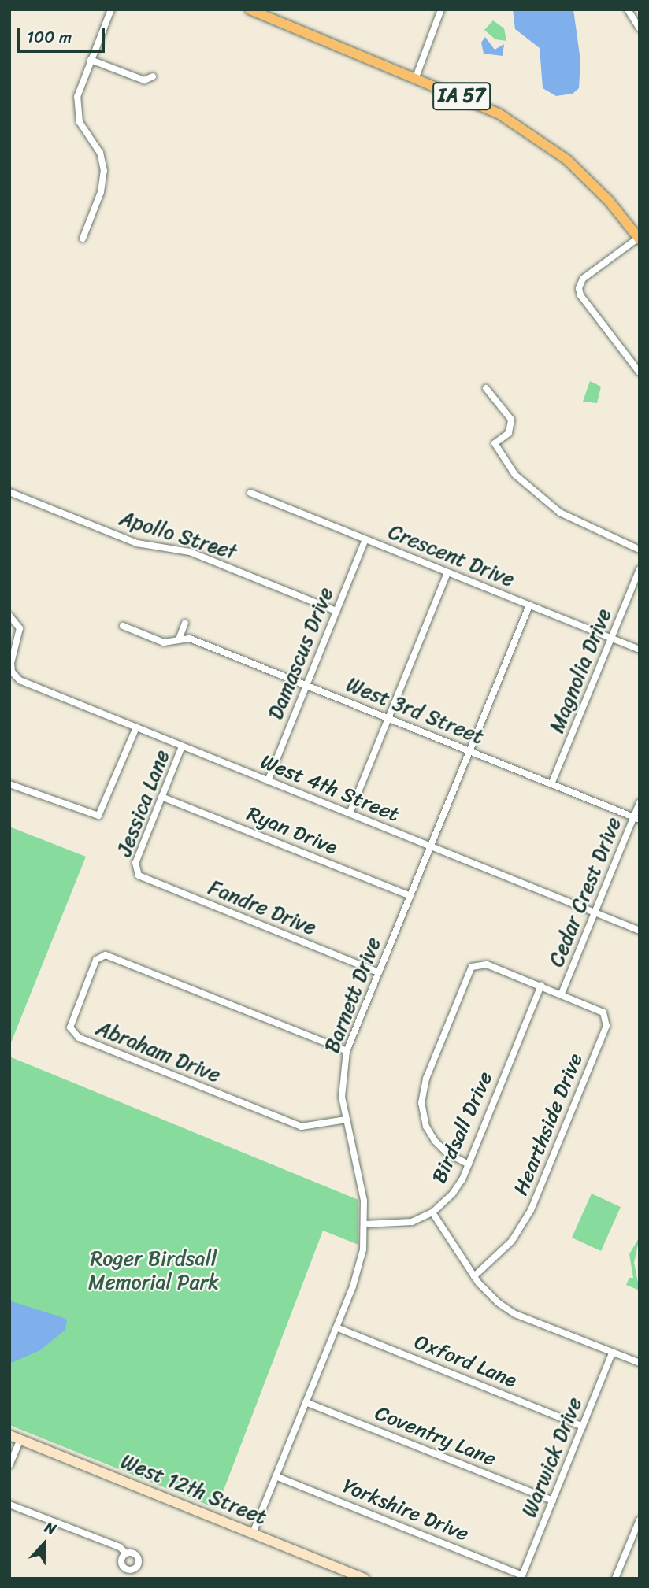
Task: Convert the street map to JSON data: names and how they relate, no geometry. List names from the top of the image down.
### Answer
{
  "streets": {
    "main road": ["IA 57", "West 12th Street"],
    "street": [
      "Apollo Street",
      "Crescent Drive",
      "Damascus Drive",
      "Magnolia Drive",
      "West 3rd Street",
      "West 4th Street",
      "Jessica Lane",
      "Ryan Drive",
      "Cedar Crest Drive",
      "Fandre Drive",
      "Barnett Drive",
      "Abraham Drive",
      "Hearthside Drive",
      "Birdsall Drive",
      "Oxford Lane",
      "Coventry Lane",
      "Warwick Drive",
      "Yorkshire Drive"
    ]
  },
  "crossings": [
    ["Apollo Street", "Damascus Drive"],
    ["Crescent Drive", "Damascus Drive"],
    ["Crescent Drive", "Magnolia Drive"],
    ["Crescent Drive", "Barnett Drive"],
    ["Damascus Drive", "West 3rd Street"],
    ["Damascus Drive", "West 4th Street"],
    ["Magnolia Drive", "West 3rd Street"],
    ["West 3rd Street", "Cedar Crest Drive"],
    ["West 3rd Street", "Barnett Drive"],
    ["West 4th Street", "Jessica Lane"],
    ["West 4th Street", "Cedar Crest Drive"],
    ["West 4th Street", "Barnett Drive"],
    ["Jessica Lane", "Ryan Drive"],
    ["Jessica Lane", "Fandre Drive"],
    ["Ryan Drive", "Barnett Drive"],
    ["Cedar Crest Drive", "Hearthside Drive"],
    ["Fandre Drive", "Barnett Drive"],
    ["Barnett Drive", "Abraham Drive"],
    ["Barnett Drive", "Birdsall Drive"],
    ["Barnett Drive", "Oxford Lane"],
    ["Barnett Drive", "Coventry Lane"],
    ["Barnett Drive", "West 12th Street"],
    ["Barnett Drive", "Yorkshire Drive"],
    ["Hearthside Drive", "Birdsall Drive"],
    ["Oxford Lane", "Warwick Drive"],
    ["Coventry Lane", "Warwick Drive"],
    ["Warwick Drive", "Yorkshire Drive"]
  ],
  "parks": ["Roger Birdsall Memorial Park"],
  "scale_bar": "100 m",
  "north": "top"
}
